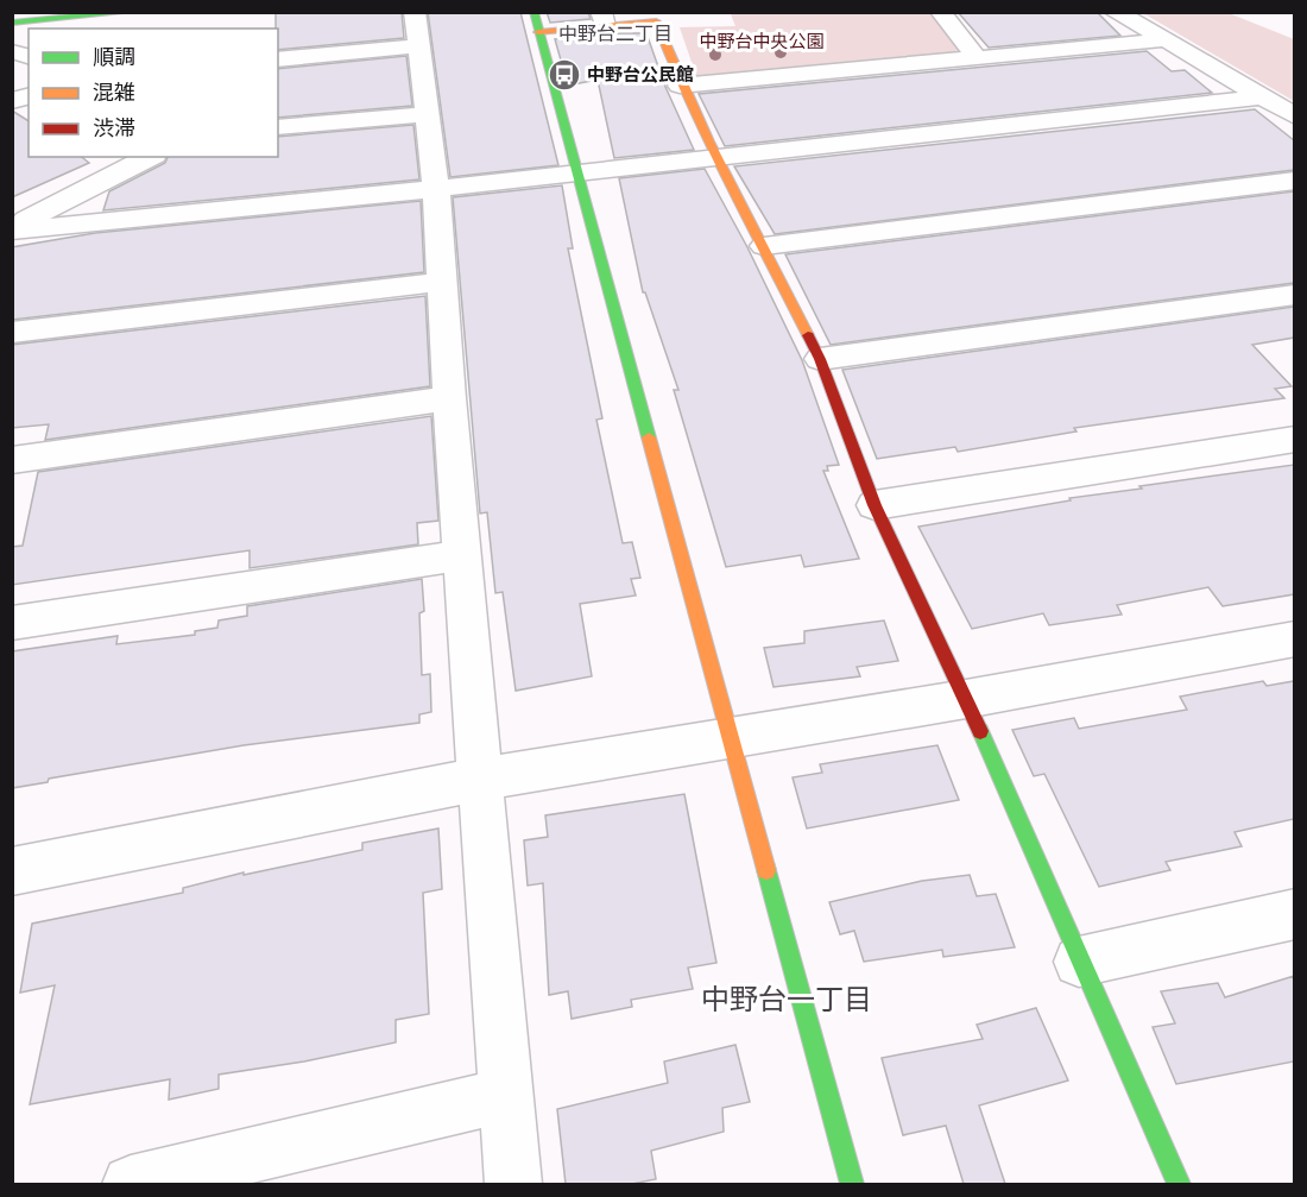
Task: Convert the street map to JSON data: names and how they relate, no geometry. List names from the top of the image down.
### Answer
{
  "districts": ["中野台二丁目", "中野台一丁目"],
  "parks": ["中野台中央公園"],
  "places": {
    "bus stop": ["中野台公民館"]
  },
  "legend": ["順調", "混雑", "渋滞"]
}
